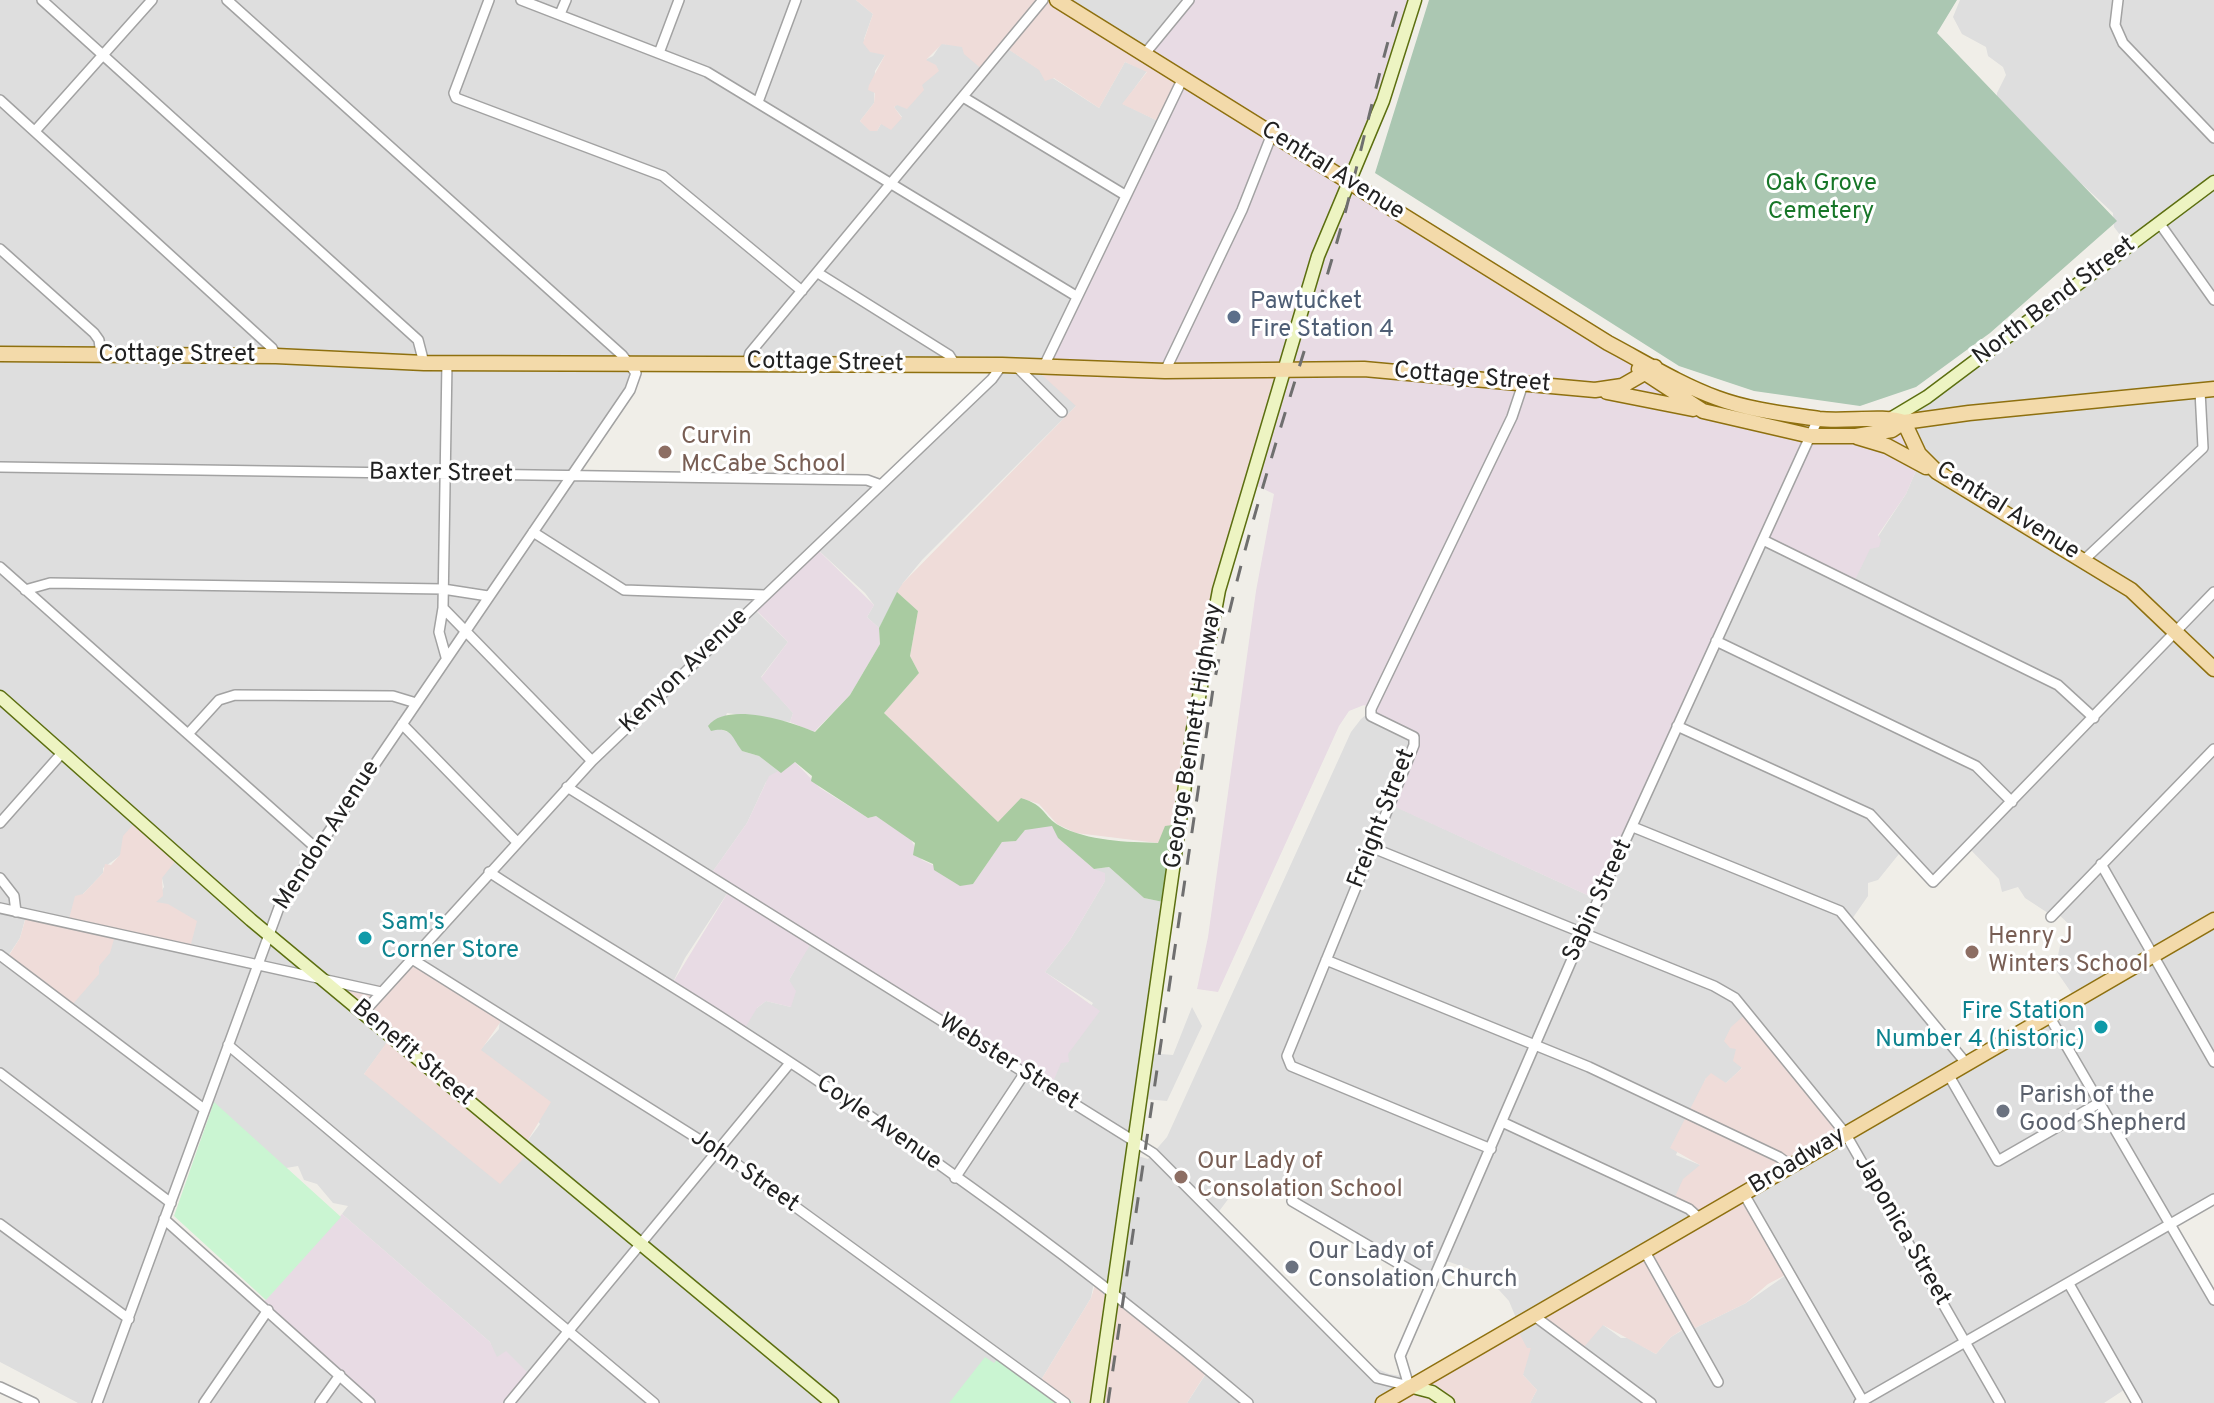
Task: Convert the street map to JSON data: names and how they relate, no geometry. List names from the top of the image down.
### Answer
{
  "streets": {
    "main road": ["Central Avenue", "Cottage Street", "Broadway"],
    "street": [
      "North Bend Street",
      "Baxter Street",
      "Kenyon Avenue",
      "George Bennett Highway",
      "Freight Street",
      "Mendon Avenue",
      "Sabin Street",
      "Benefit Street",
      "Webster Street",
      "Coyle Avenue",
      "John Street",
      "Japonica Street"
    ]
  },
  "crossings": [
    ["Central Avenue", "North Bend Street"],
    ["Central Avenue", "Cottage Street"],
    ["Central Avenue", "George Bennett Highway"],
    ["Central Avenue", "Sabin Street"],
    ["Cottage Street", "Kenyon Avenue"],
    ["Cottage Street", "George Bennett Highway"],
    ["Cottage Street", "Freight Street"],
    ["Cottage Street", "Mendon Avenue"],
    ["Baxter Street", "Kenyon Avenue"],
    ["Baxter Street", "Mendon Avenue"],
    ["Kenyon Avenue", "Benefit Street"],
    ["Kenyon Avenue", "Webster Street"],
    ["Kenyon Avenue", "Coyle Avenue"],
    ["Kenyon Avenue", "John Street"],
    ["George Bennett Highway", "Webster Street"],
    ["George Bennett Highway", "Coyle Avenue"],
    ["Freight Street", "Sabin Street"],
    ["Freight Street", "Japonica Street"],
    ["Mendon Avenue", "Benefit Street"],
    ["Sabin Street", "Webster Street"],
    ["Sabin Street", "Broadway"],
    ["Sabin Street", "Japonica Street"],
    ["Webster Street", "Broadway"],
    ["Broadway", "Japonica Street"]
  ],
  "parks": ["Oak Grove Cemetery"],
  "places": [
    "Pawtucket Fire Station 4",
    "Curvin McCabe School",
    "Sam's Corner Store",
    "Henry J Winters School",
    "Fire Station Number 4 (historic)",
    "Parish of the Good Shepherd",
    "Our Lady of Consolation School",
    "Our Lady of Consolation Church"
  ]
}
